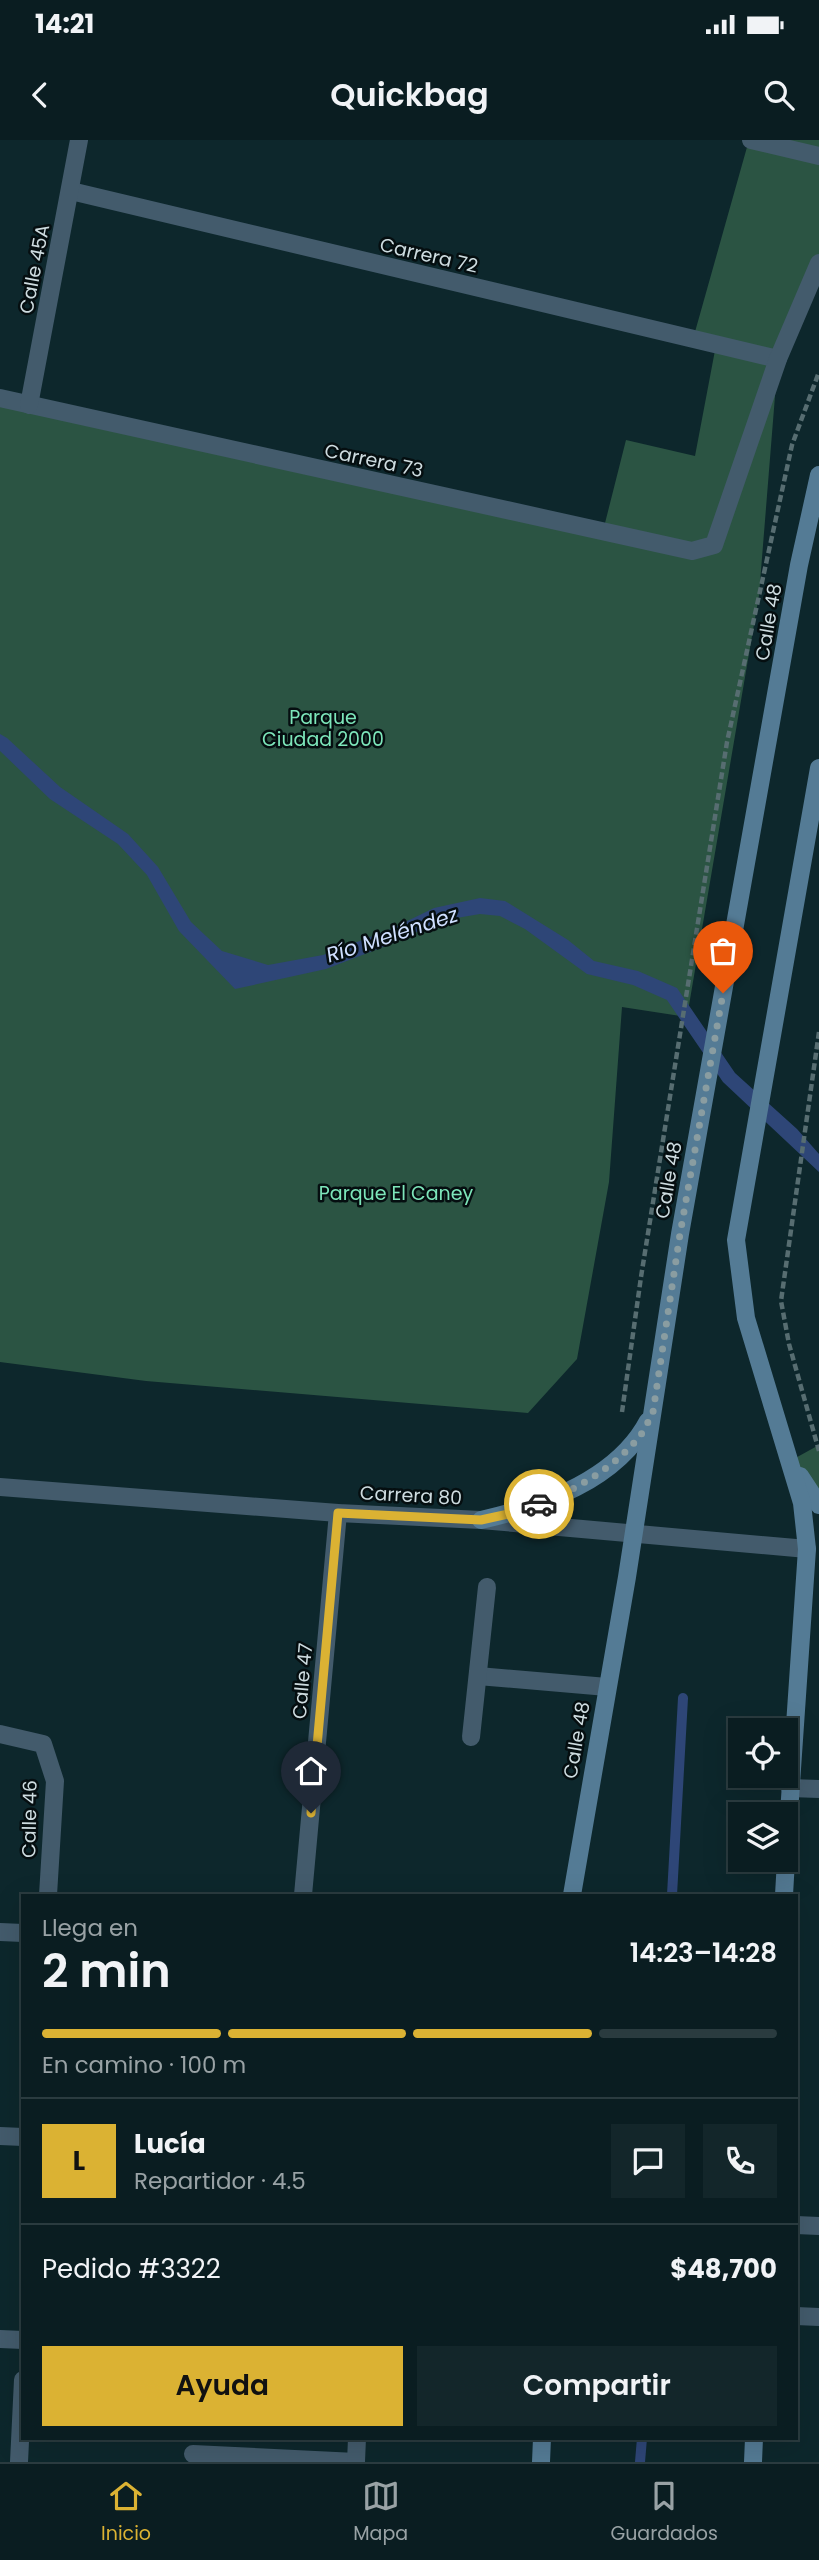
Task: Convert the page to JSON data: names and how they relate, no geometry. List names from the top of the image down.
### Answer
{
  "streets": {
    "main road": ["Calle 48"],
    "street": [
      "Carrera 72",
      "Calle 45A",
      "Carrera 73",
      "Carrera 80",
      "Calle 47",
      "Calle 46"
    ]
  },
  "crossings": [
    ["Carrera 72", "Calle 45A"],
    ["Carrera 72", "Carrera 73"],
    ["Calle 45A", "Carrera 73"],
    ["Calle 48", "Carrera 80"],
    ["Carrera 80", "Calle 47"]
  ],
  "water": ["Río Meléndez"],
  "parks": ["Parque Ciudad 2000", "Parque El Caney"],
  "page": {
    "status": "14:21",
    "header": "Quickbag",
    "heading": ["2 min", "Llega en", "14:23–14:28"],
    "panel": [
      "Lucía",
      "Repartidor · 4.5",
      "Pedido #3322",
      "$48,700"
    ],
    "bar": "En camino · 100 m",
    "round": "L",
    "buttons": ["Ayuda", "Compartir"],
    "tabs": ["Inicio", "Mapa", "Guardados"]
  }
}
